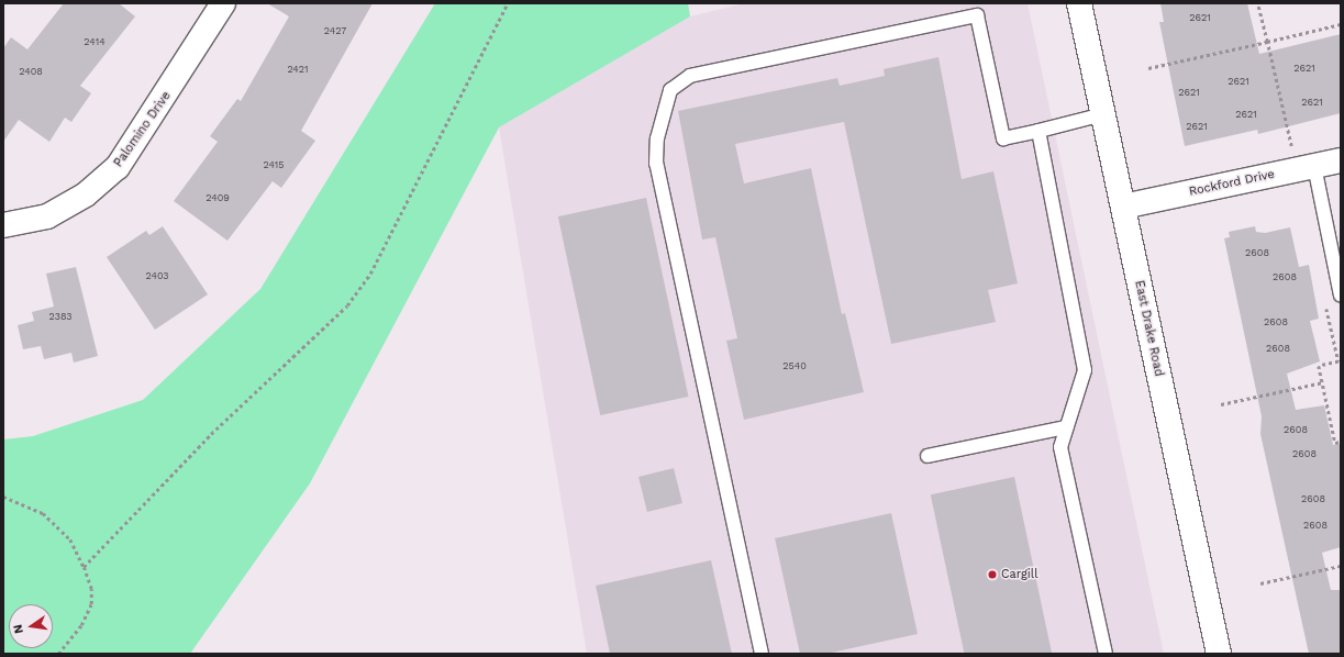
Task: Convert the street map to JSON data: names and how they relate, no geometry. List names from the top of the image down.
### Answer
{
  "streets": {
    "main road": ["Palomino Drive", "Rockford Drive", "East Drake Road"]
  },
  "crossings": [
    ["Rockford Drive", "East Drake Road"]
  ],
  "places": ["Cargill"],
  "house_numbers": [
    "2621",
    "2427",
    "2414",
    "2621",
    "2421",
    "2408",
    "2621",
    "2621",
    "2621",
    "2621",
    "2621",
    "2415",
    "2409",
    "2608",
    "2403",
    "2608",
    "2383",
    "2608",
    "2608",
    "2540",
    "2608",
    "2608",
    "2608",
    "2608"
  ],
  "north": "left"
}
